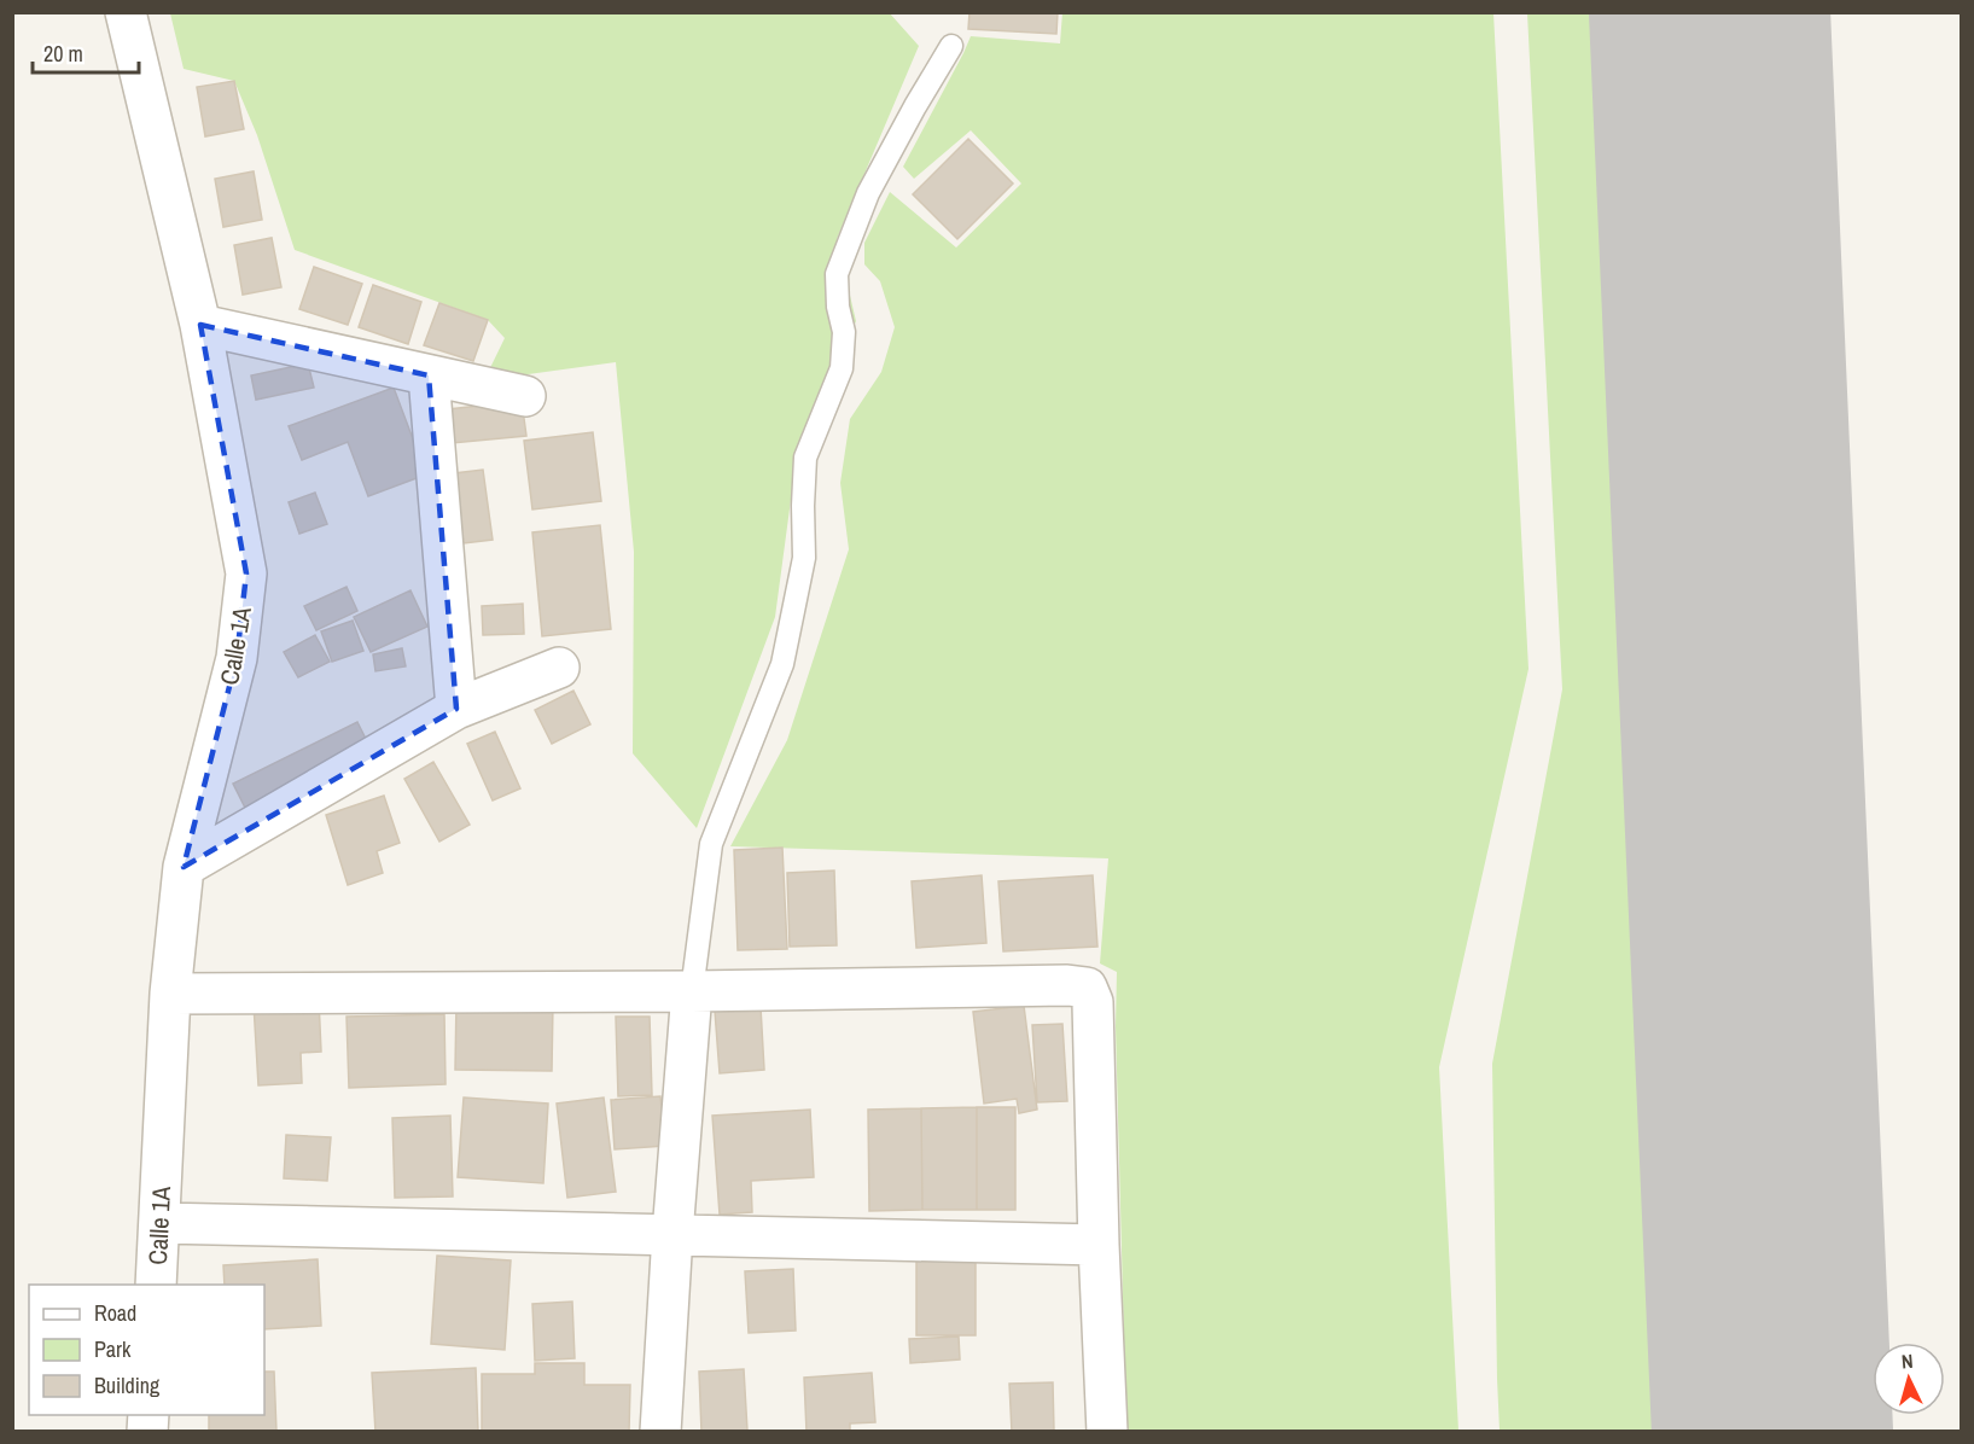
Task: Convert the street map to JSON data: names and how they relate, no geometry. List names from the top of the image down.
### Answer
{
  "streets": {
    "street": ["Calle 1A"]
  },
  "legend": ["Road", "Park", "Building"],
  "scale_bar": "20 m",
  "north": "top"
}
